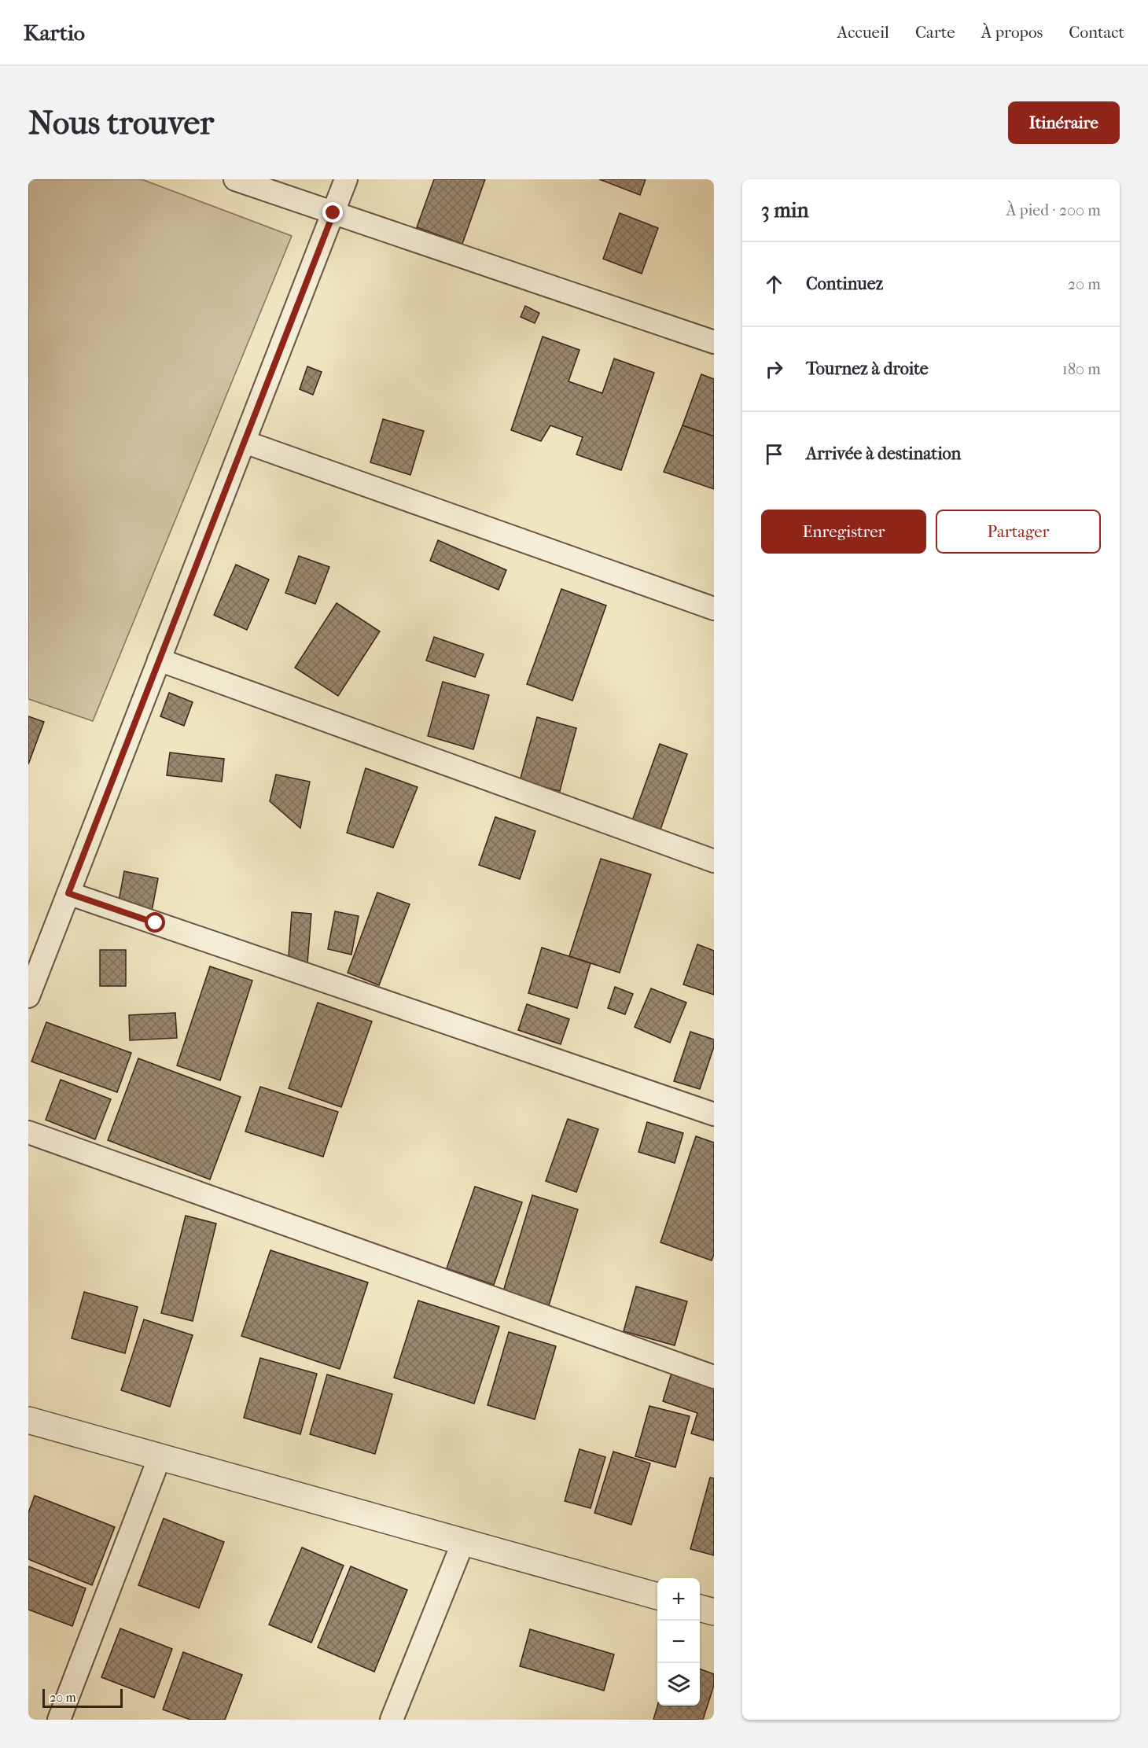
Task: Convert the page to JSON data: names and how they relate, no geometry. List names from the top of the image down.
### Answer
{
  "scale_bar": "20 m",
  "page": {
    "header": "Kartio",
    "nav": [
      "Accueil",
      "Carte",
      "À propos",
      "Contact"
    ],
    "buttons": [
      "Itinéraire",
      ["Enregistrer", "Partager"]
    ],
    "title": "Nous trouver",
    "heading": ["3 min", "À pied · 200 m"],
    "list": [
      ["Continuez", "20 m"],
      ["Tournez à droite", "180 m"],
      "Arrivée à destination"
    ],
    "map_buttons": ["+", "−"],
    "scale": "20 m"
  }
}
